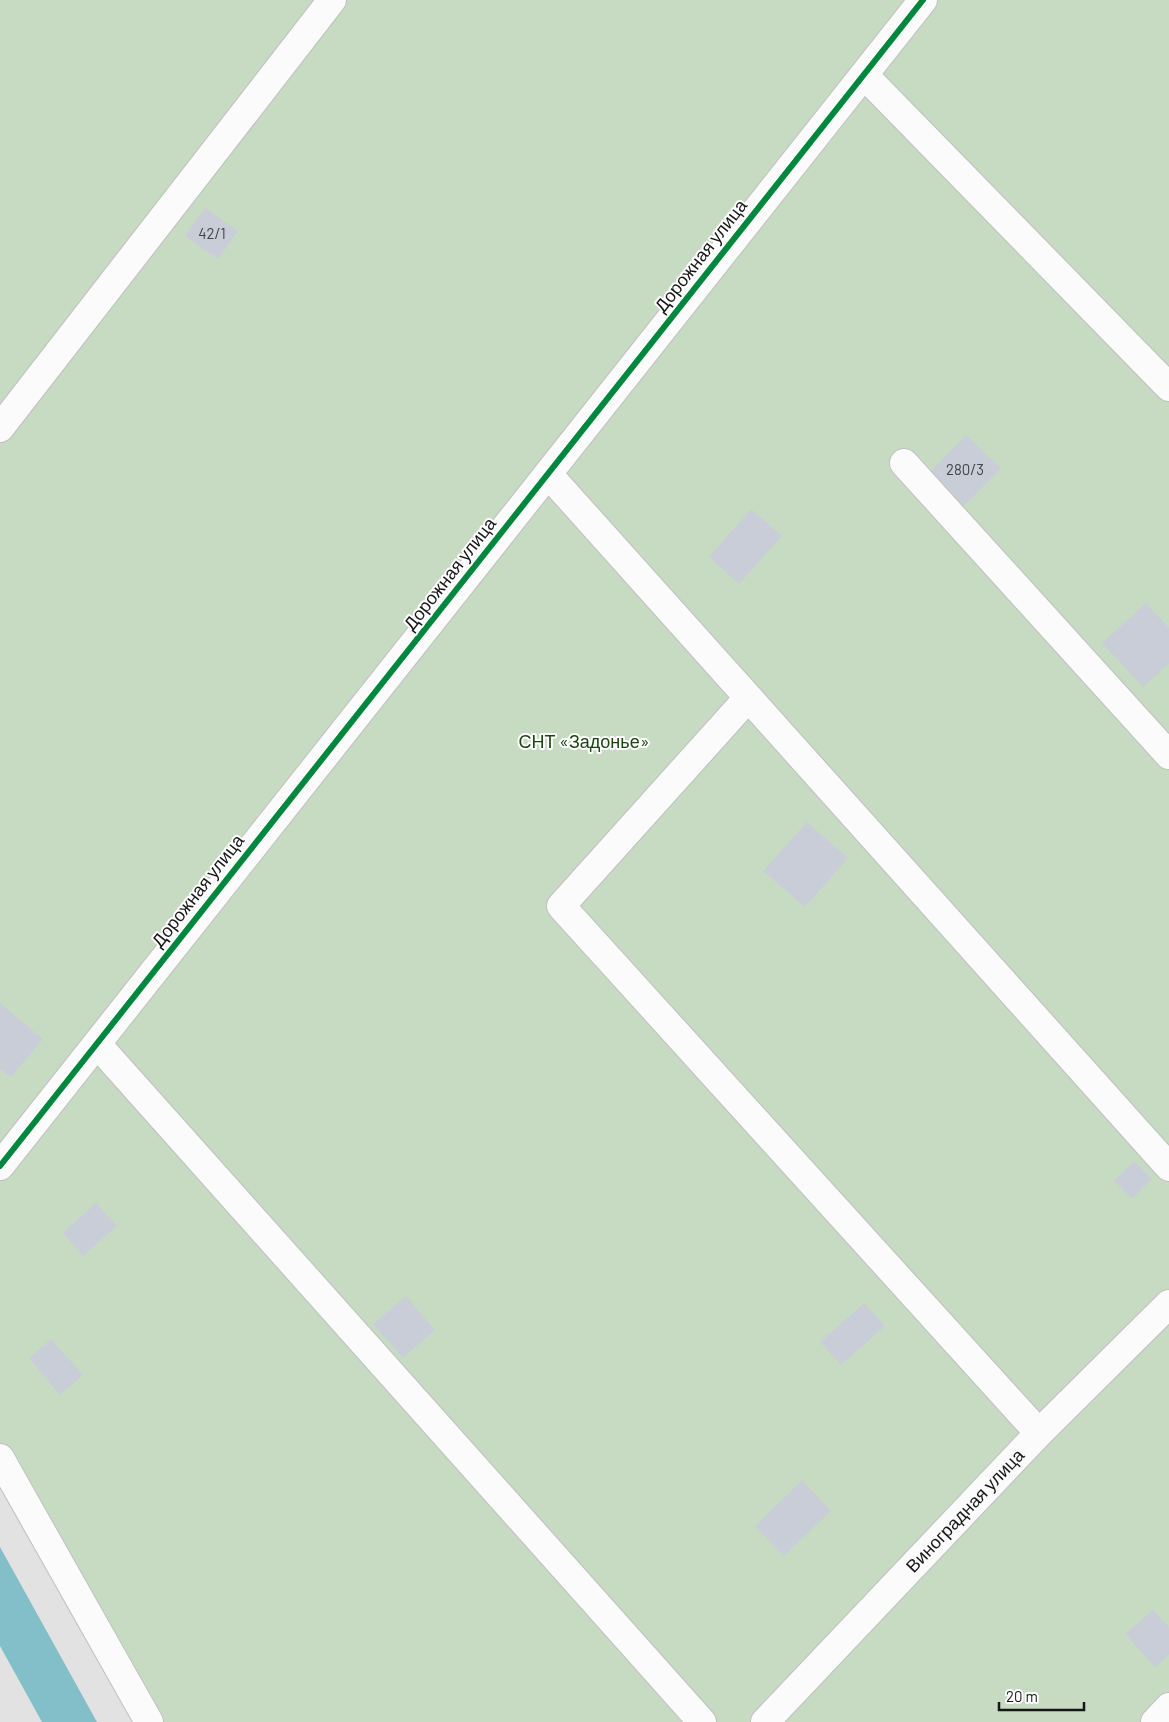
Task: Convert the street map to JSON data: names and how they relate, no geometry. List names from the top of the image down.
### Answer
{
  "streets": {
    "street": ["Дорожная улица", "Виноградная улица"]
  },
  "parks": ["СНТ «Задонье»"],
  "house_numbers": ["42/1", "280/3"],
  "scale_bar": "20 m"
}
